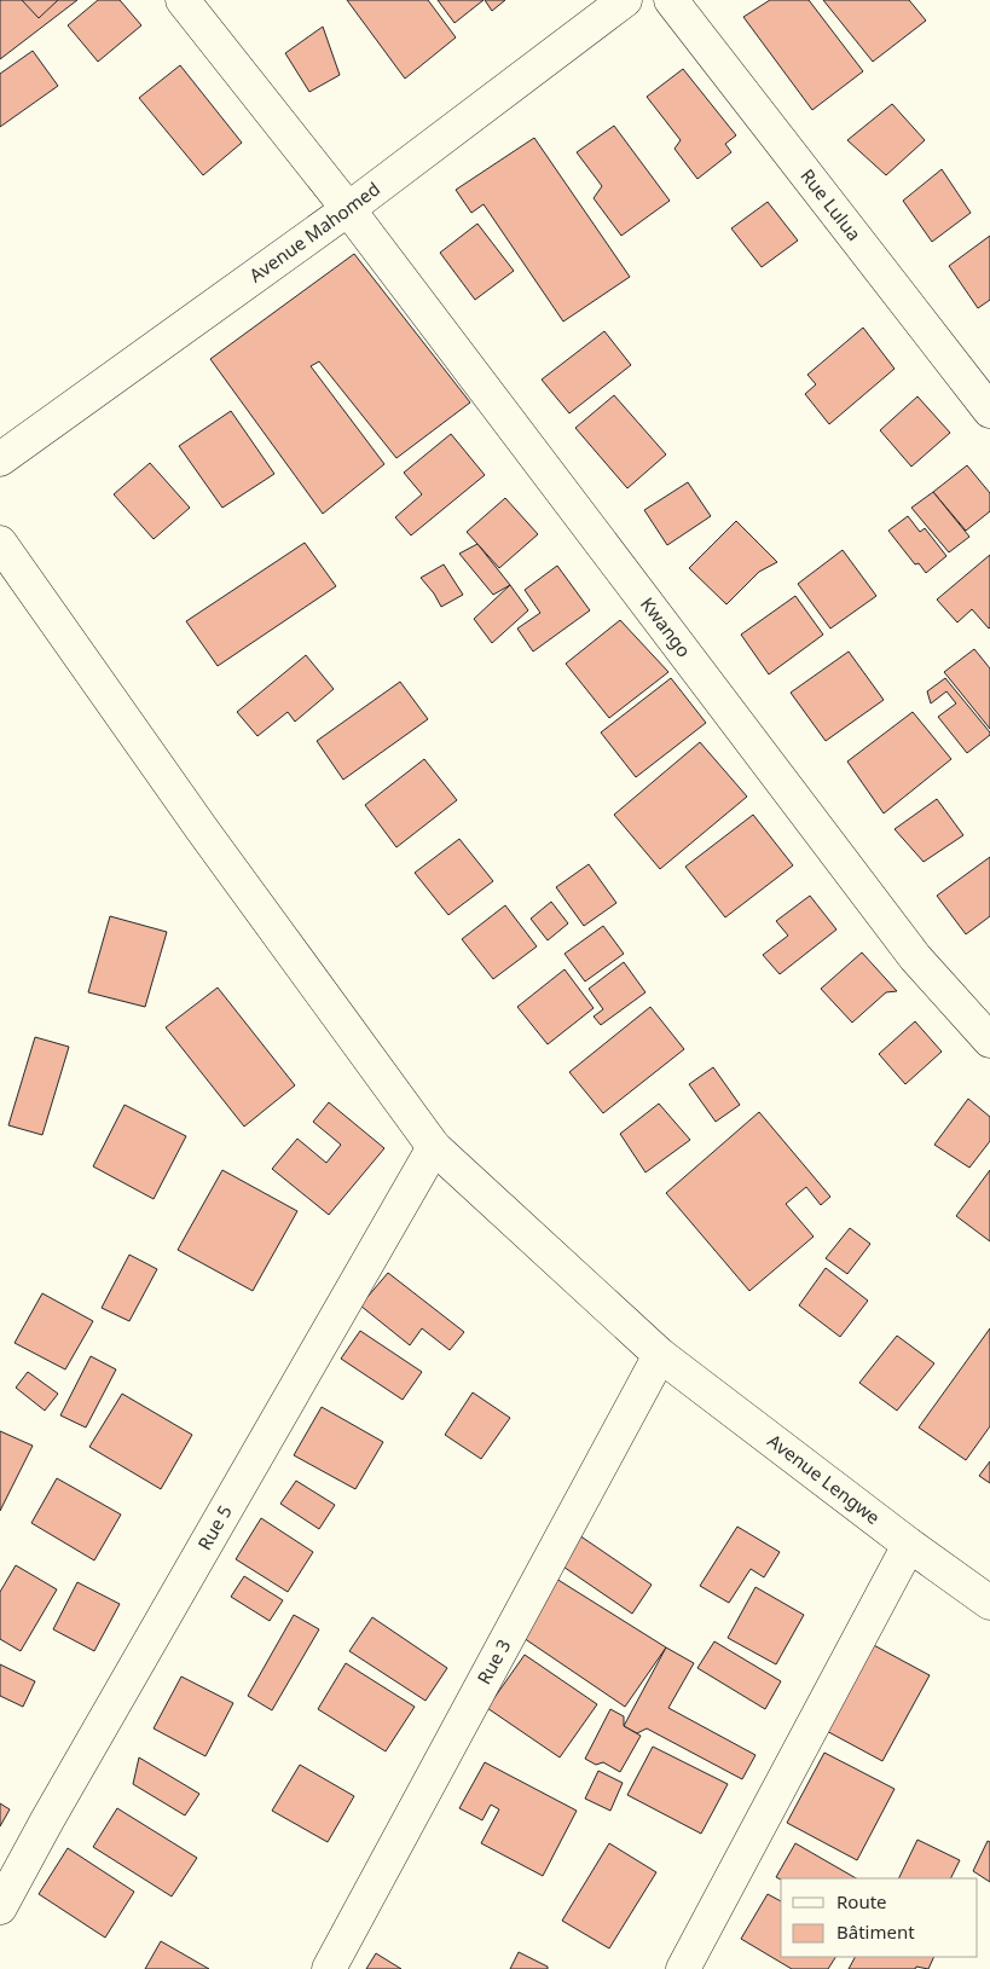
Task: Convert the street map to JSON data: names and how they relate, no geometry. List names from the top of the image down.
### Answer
{
  "streets": {
    "street": [
      "Rue Lulua",
      "Avenue Mahomed",
      "Kwango",
      "Avenue Lengwe",
      "Rue 5",
      "Rue 3"
    ]
  },
  "crossings": [
    ["Avenue Mahomed", "Kwango"],
    ["Avenue Lengwe", "Rue 5"],
    ["Avenue Lengwe", "Rue 3"]
  ],
  "legend": ["Route", "Bâtiment"]
}
